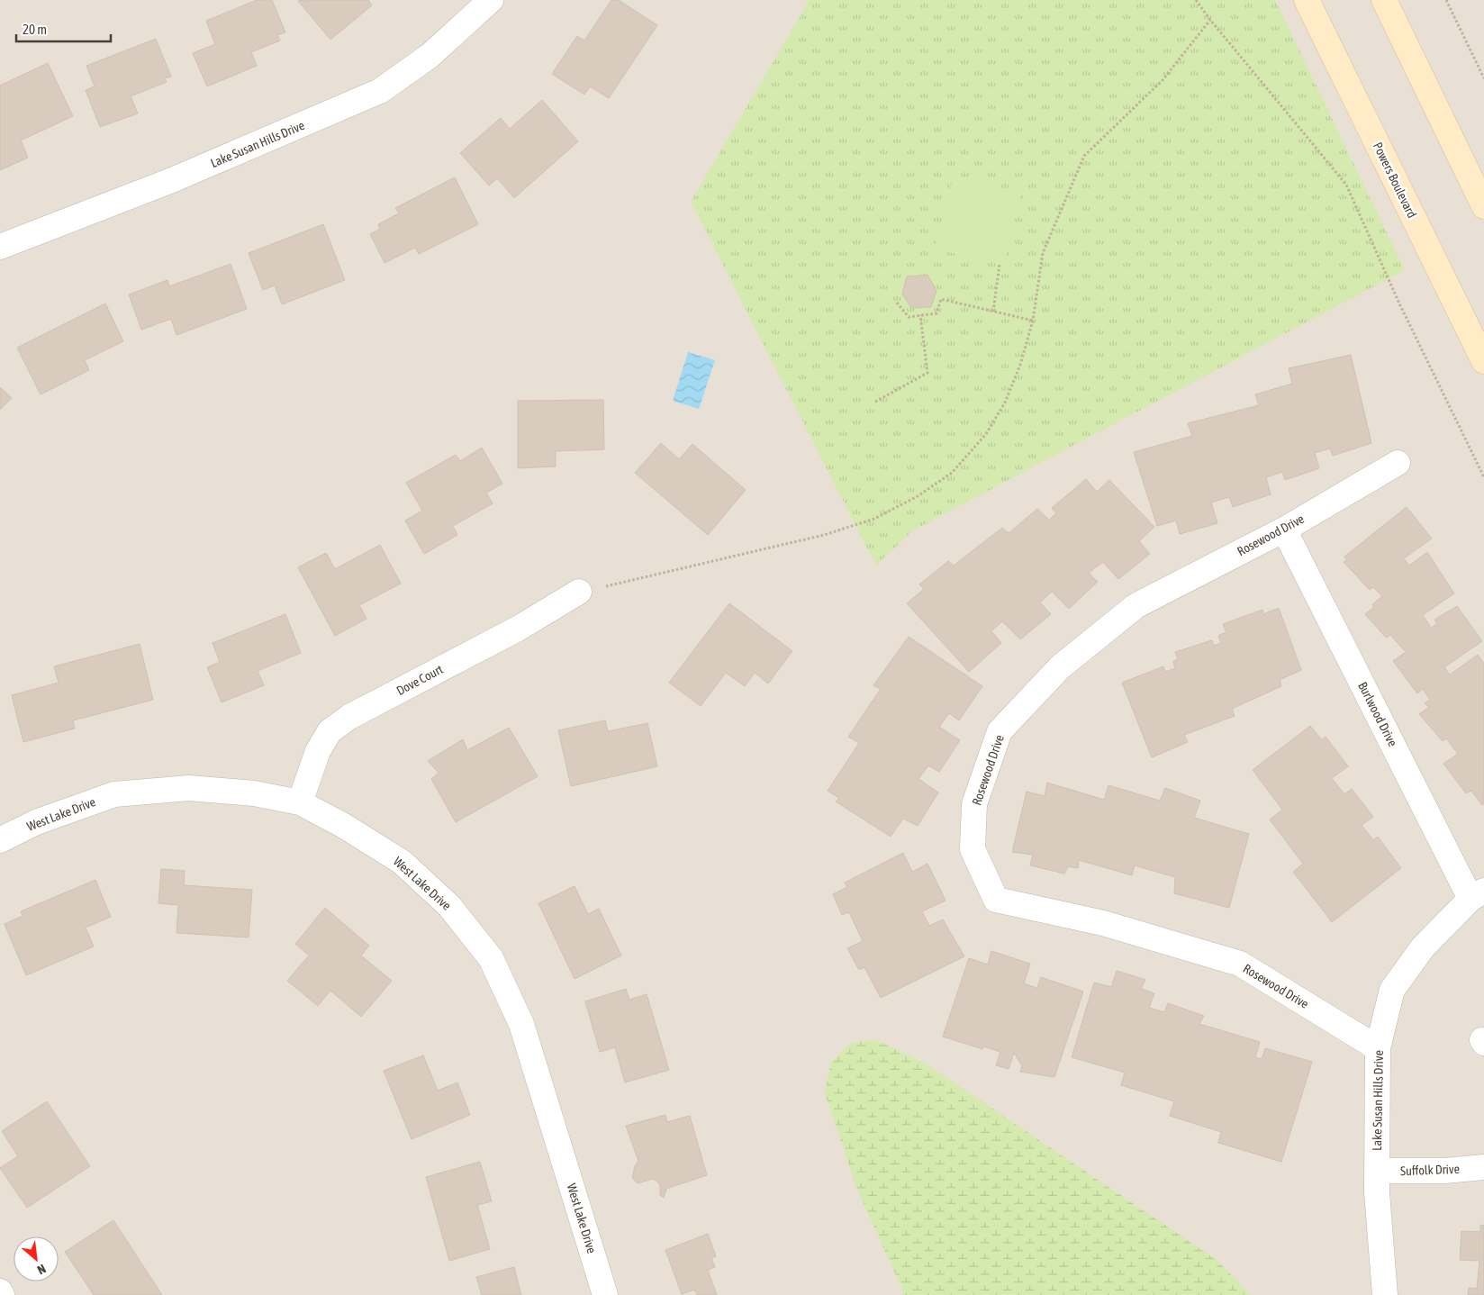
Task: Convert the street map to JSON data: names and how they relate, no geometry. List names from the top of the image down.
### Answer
{
  "streets": {
    "main road": ["Powers Boulevard"],
    "street": [
      "Lake Susan Hills Drive",
      "Rosewood Drive",
      "Dove Court",
      "Burlwood Drive",
      "West Lake Drive",
      "Suffolk Drive"
    ]
  },
  "crossings": [
    ["Lake Susan Hills Drive", "Rosewood Drive"],
    ["Lake Susan Hills Drive", "Burlwood Drive"],
    ["Lake Susan Hills Drive", "Suffolk Drive"],
    ["Rosewood Drive", "Burlwood Drive"],
    ["Dove Court", "West Lake Drive"]
  ],
  "scale_bar": "20 m",
  "north": "bottom right"
}
